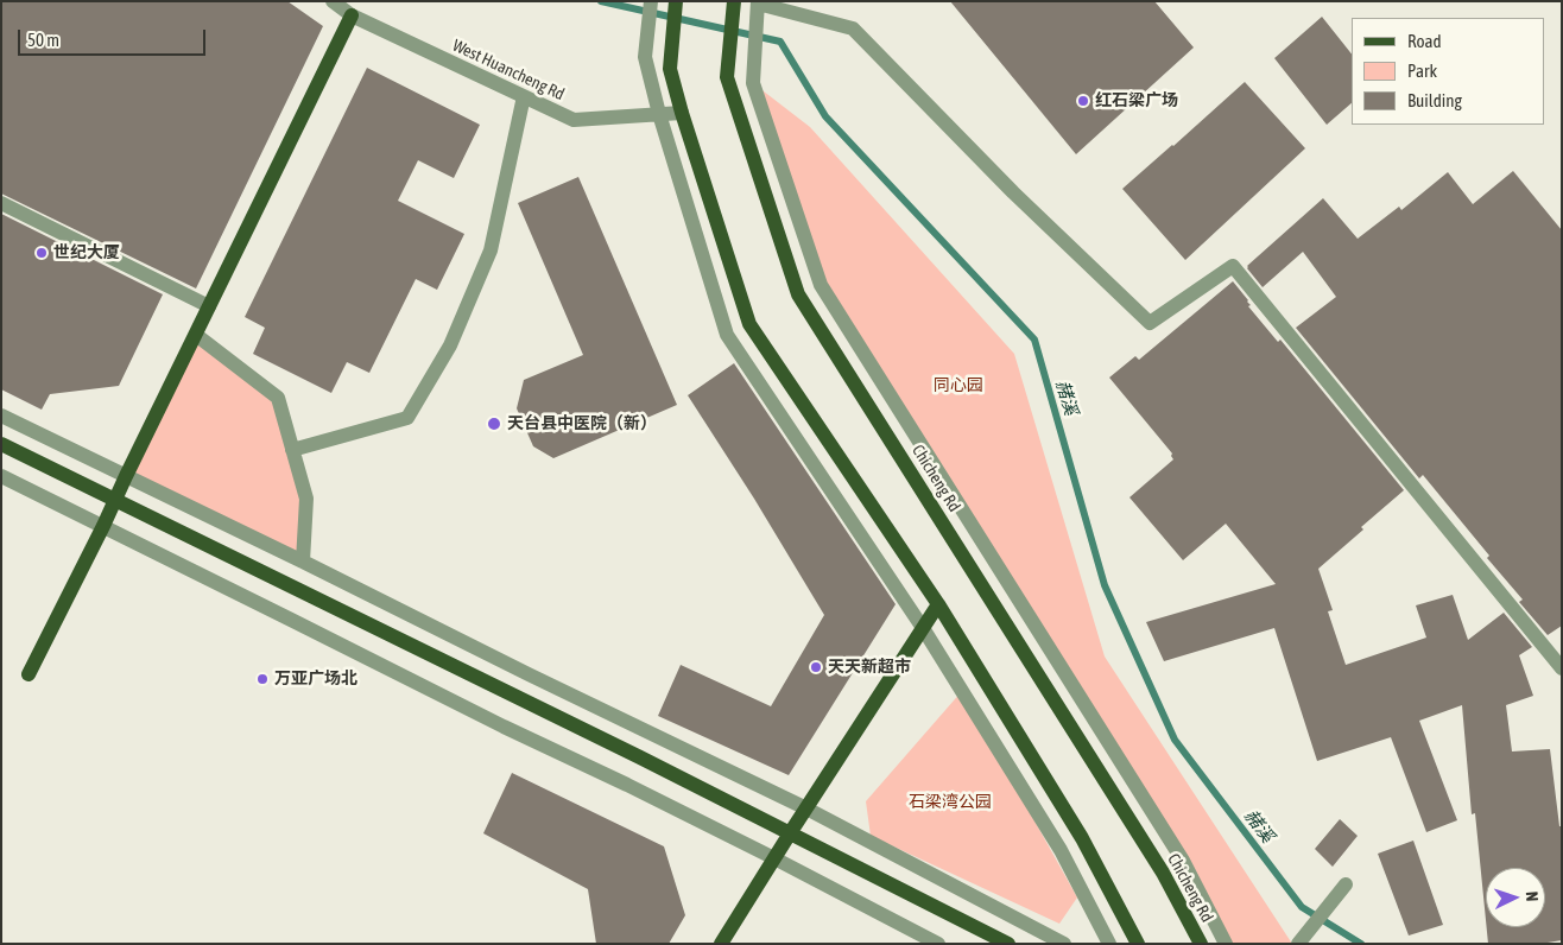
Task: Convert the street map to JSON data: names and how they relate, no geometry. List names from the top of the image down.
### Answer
{
  "streets": {
    "main road": ["Chicheng Rd"],
    "street": ["West Huancheng Rd"]
  },
  "water": ["赭溪"],
  "parks": ["同心园", "石梁湾公园"],
  "places": [
    "红石梁广场",
    "世纪大厦",
    "天台县中医院（新）",
    "天天新超市",
    "万亚广场北"
  ],
  "legend": ["Road", "Park", "Building"],
  "scale_bar": "50 m",
  "north": "right"
}
